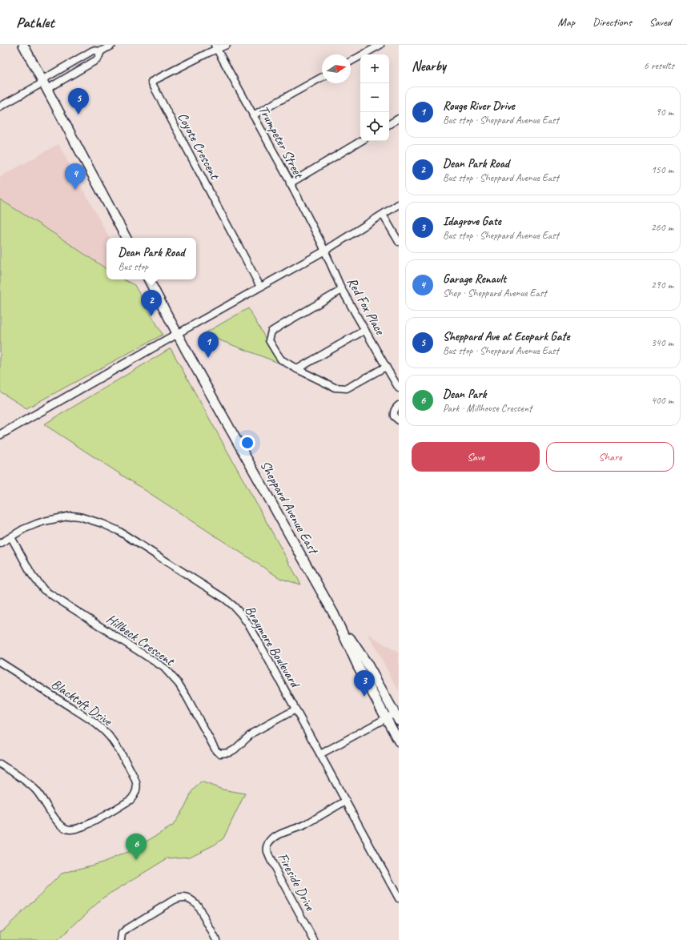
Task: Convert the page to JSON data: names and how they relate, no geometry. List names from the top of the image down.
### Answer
{
  "streets": {
    "main road": ["Sheppard Avenue East"],
    "street": [
      "Trumpeter Street",
      "Coyote Crescent",
      "Red Fox Place",
      "Hillbeck Crescent",
      "Braymore Boulevard",
      "Blacktoft Drive",
      "Fireside Drive"
    ]
  },
  "crossings": [
    ["Trumpeter Street", "Coyote Crescent"],
    ["Trumpeter Street", "Red Fox Place"],
    ["Hillbeck Crescent", "Braymore Boulevard"],
    ["Braymore Boulevard", "Fireside Drive"]
  ],
  "north": "right",
  "page": {
    "header": "Pathlet",
    "nav": ["Map", "Directions", "Saved"],
    "heading": ["Nearby", "6 results"],
    "map_buttons": ["+", "−"],
    "list": [
      {
        "mark": "1",
        "name": "Rouge River Drive",
        "note": "Bus stop · Sheppard Avenue East",
        "value": "90 m"
      },
      {
        "mark": "2",
        "name": "Dean Park Road",
        "note": "Bus stop · Sheppard Avenue East",
        "value": "150 m"
      },
      {
        "mark": "3",
        "name": "Idagrove Gate",
        "note": "Bus stop · Sheppard Avenue East",
        "value": "260 m"
      },
      {
        "mark": "4",
        "name": "Garage Renault",
        "note": "Shop · Sheppard Avenue East",
        "value": "290 m"
      },
      {
        "mark": "5",
        "name": "Sheppard Ave at Ecopark Gate",
        "note": "Bus stop · Sheppard Avenue East",
        "value": "340 m"
      },
      {
        "mark": "6",
        "name": "Dean Park",
        "note": "Park · Millhouse Crescent",
        "value": "400 m"
      }
    ],
    "pins": [
      "5",
      "4",
      "2",
      "1",
      "3",
      "6"
    ],
    "popup": ["Dean Park Road", "Bus stop"],
    "buttons": ["Save", "Share"]
  }
}
